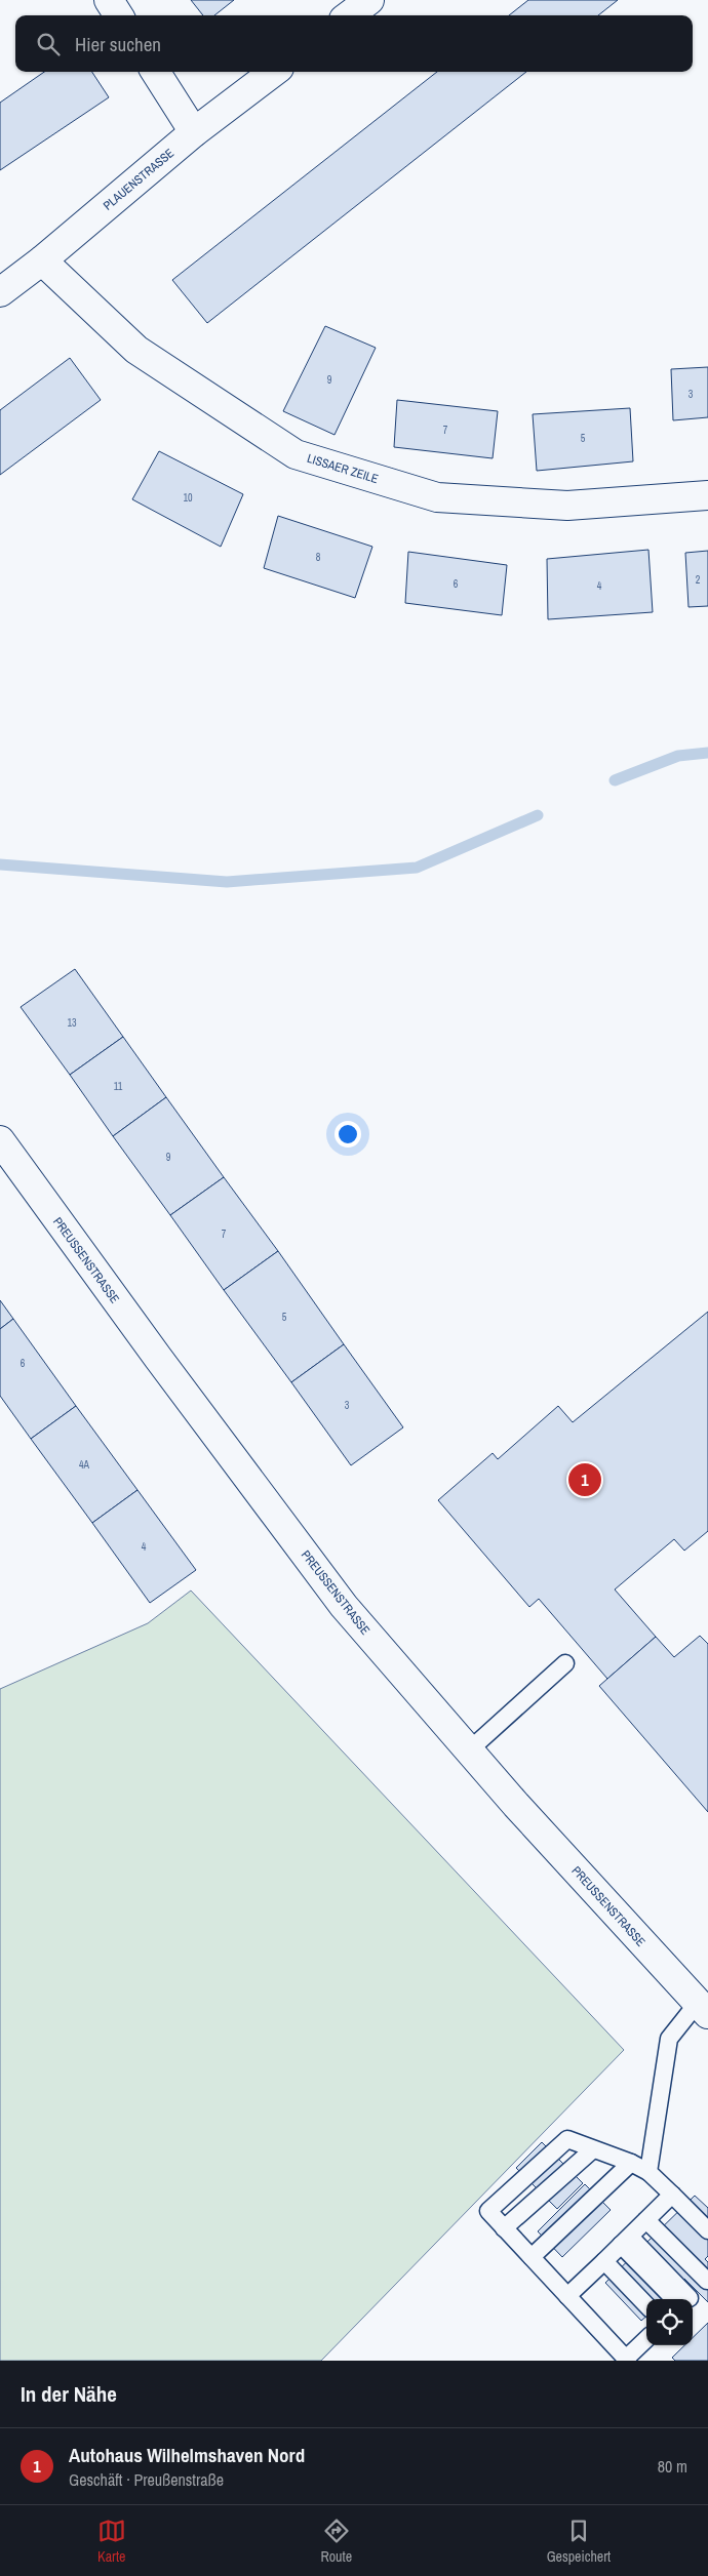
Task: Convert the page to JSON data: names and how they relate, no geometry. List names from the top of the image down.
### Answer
{
  "streets": {
    "street": ["PLAUENSTRASSE", "LISSAER ZEILE", "PREUSSENSTRASSE"]
  },
  "crossings": [
    ["PLAUENSTRASSE", "LISSAER ZEILE"]
  ],
  "house_numbers": [
    "9",
    "3",
    "7",
    "5",
    "10",
    "8",
    "2",
    "6",
    "4",
    "13",
    "11",
    "9",
    "7",
    "5",
    "6",
    "3",
    "4A",
    "4"
  ],
  "page": {
    "search": "Hier suchen",
    "pins": "1",
    "heading": "In der Nähe",
    "list": [
      {
        "mark": "1",
        "name": "Autohaus Wilhelmshaven Nord",
        "note": "Geschäft · Preußenstraße",
        "value": "80 m"
      }
    ],
    "nav": ["Karte", "Route", "Gespeichert"]
  }
}
